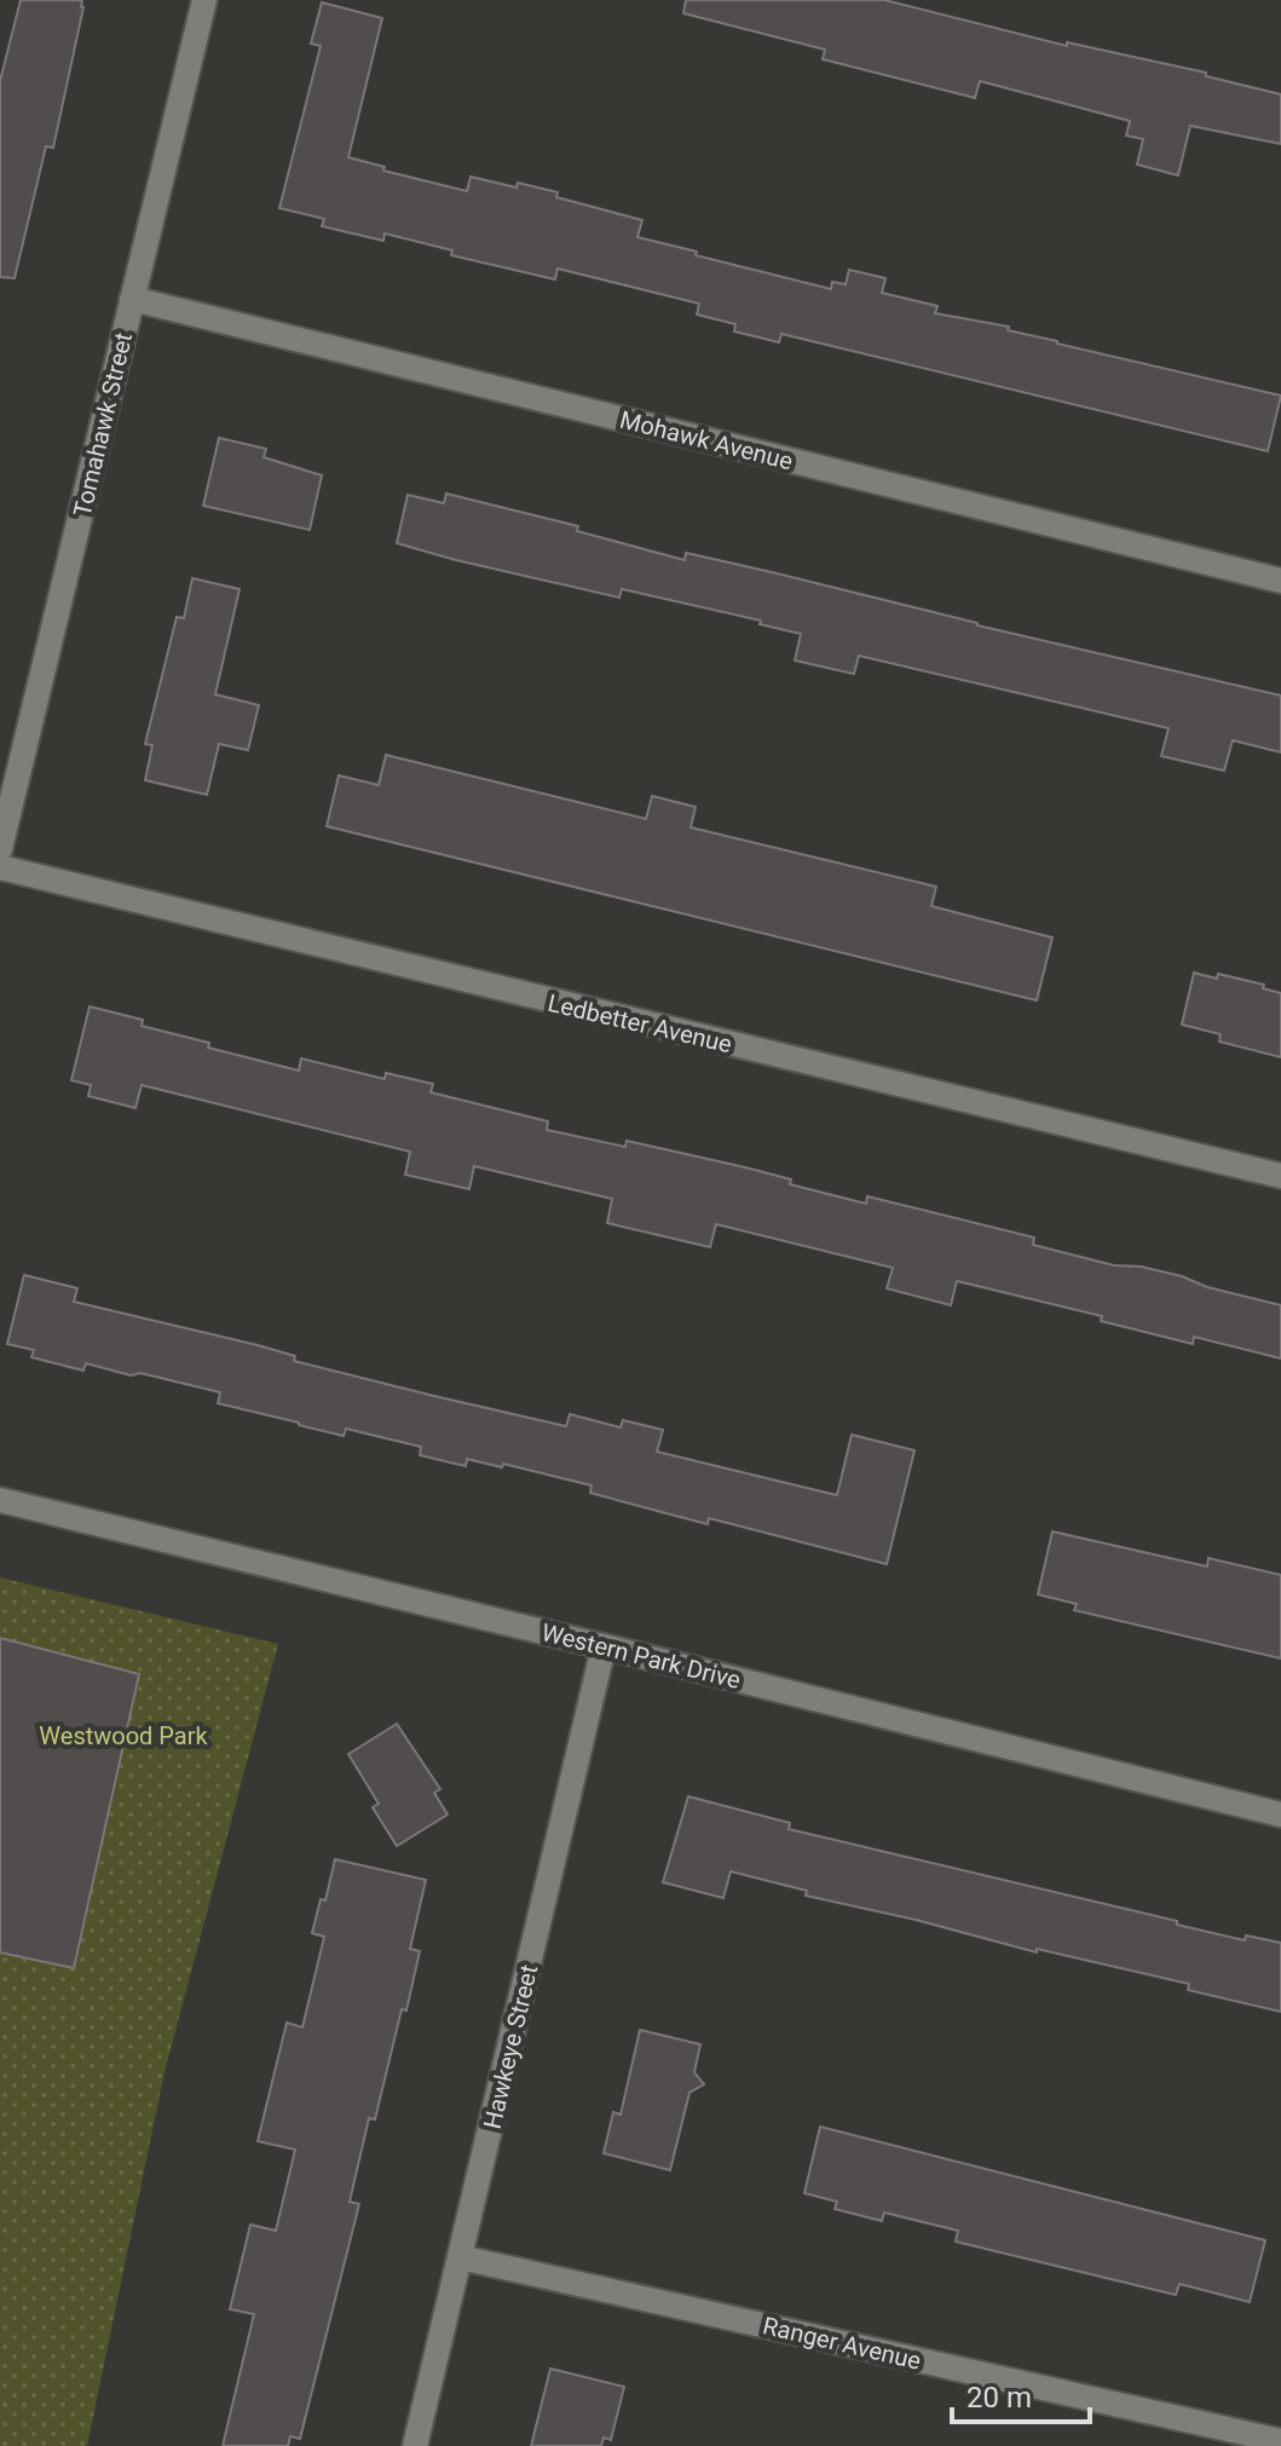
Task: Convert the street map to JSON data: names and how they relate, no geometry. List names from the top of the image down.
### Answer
{
  "streets": {
    "street": [
      "Tomahawk Street",
      "Mohawk Avenue",
      "Ledbetter Avenue",
      "Western Park Drive",
      "Hawkeye Street",
      "Ranger Avenue"
    ]
  },
  "crossings": [
    ["Tomahawk Street", "Mohawk Avenue"],
    ["Western Park Drive", "Hawkeye Street"],
    ["Hawkeye Street", "Ranger Avenue"]
  ],
  "parks": ["Westwood Park"],
  "scale_bar": "20 m"
}
